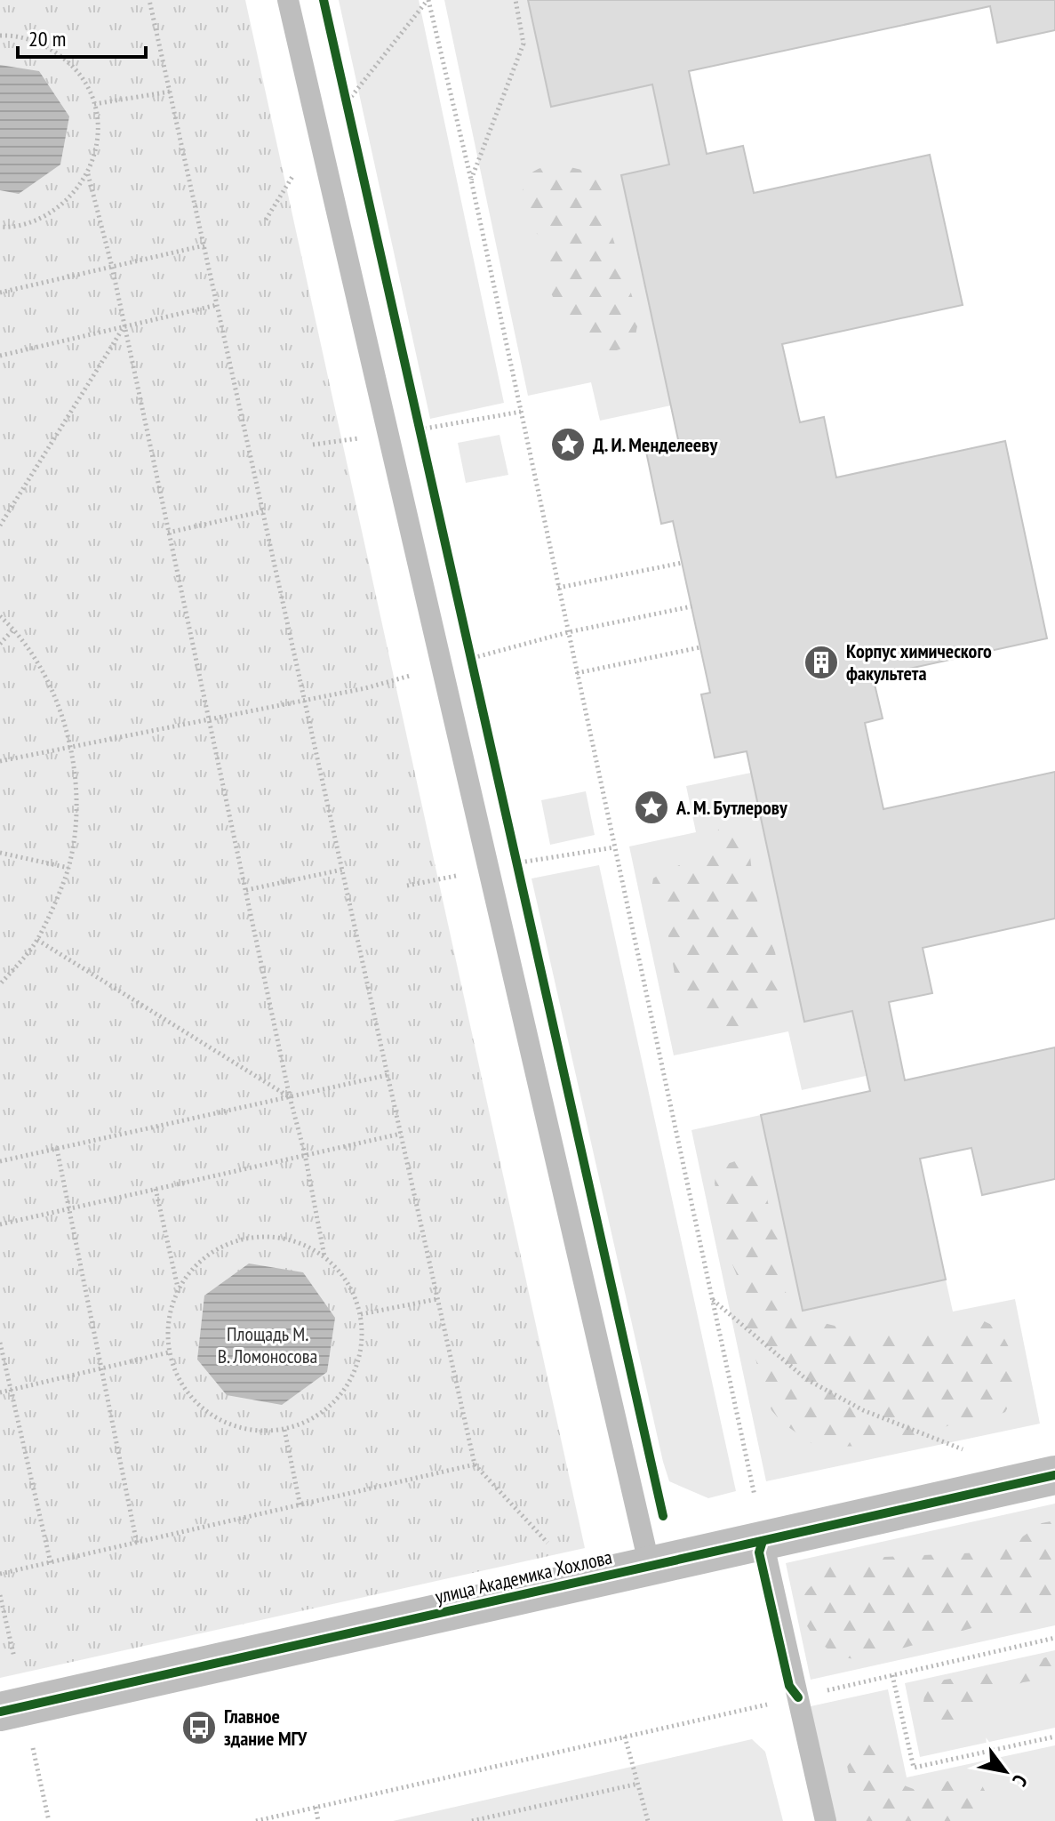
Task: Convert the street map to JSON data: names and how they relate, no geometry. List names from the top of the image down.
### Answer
{
  "streets": {
    "street": ["улица Академика Хохлова"]
  },
  "parks": ["Площадь М. В. Ломоносова"],
  "places": {
    "place": ["Д. И. Менделееву", "А. М. Бутлерову"],
    "building": ["Корпус химического факультета"],
    "bus stop": ["Главное здание МГУ"]
  },
  "scale_bar": "20 m",
  "north": "bottom right"
}
